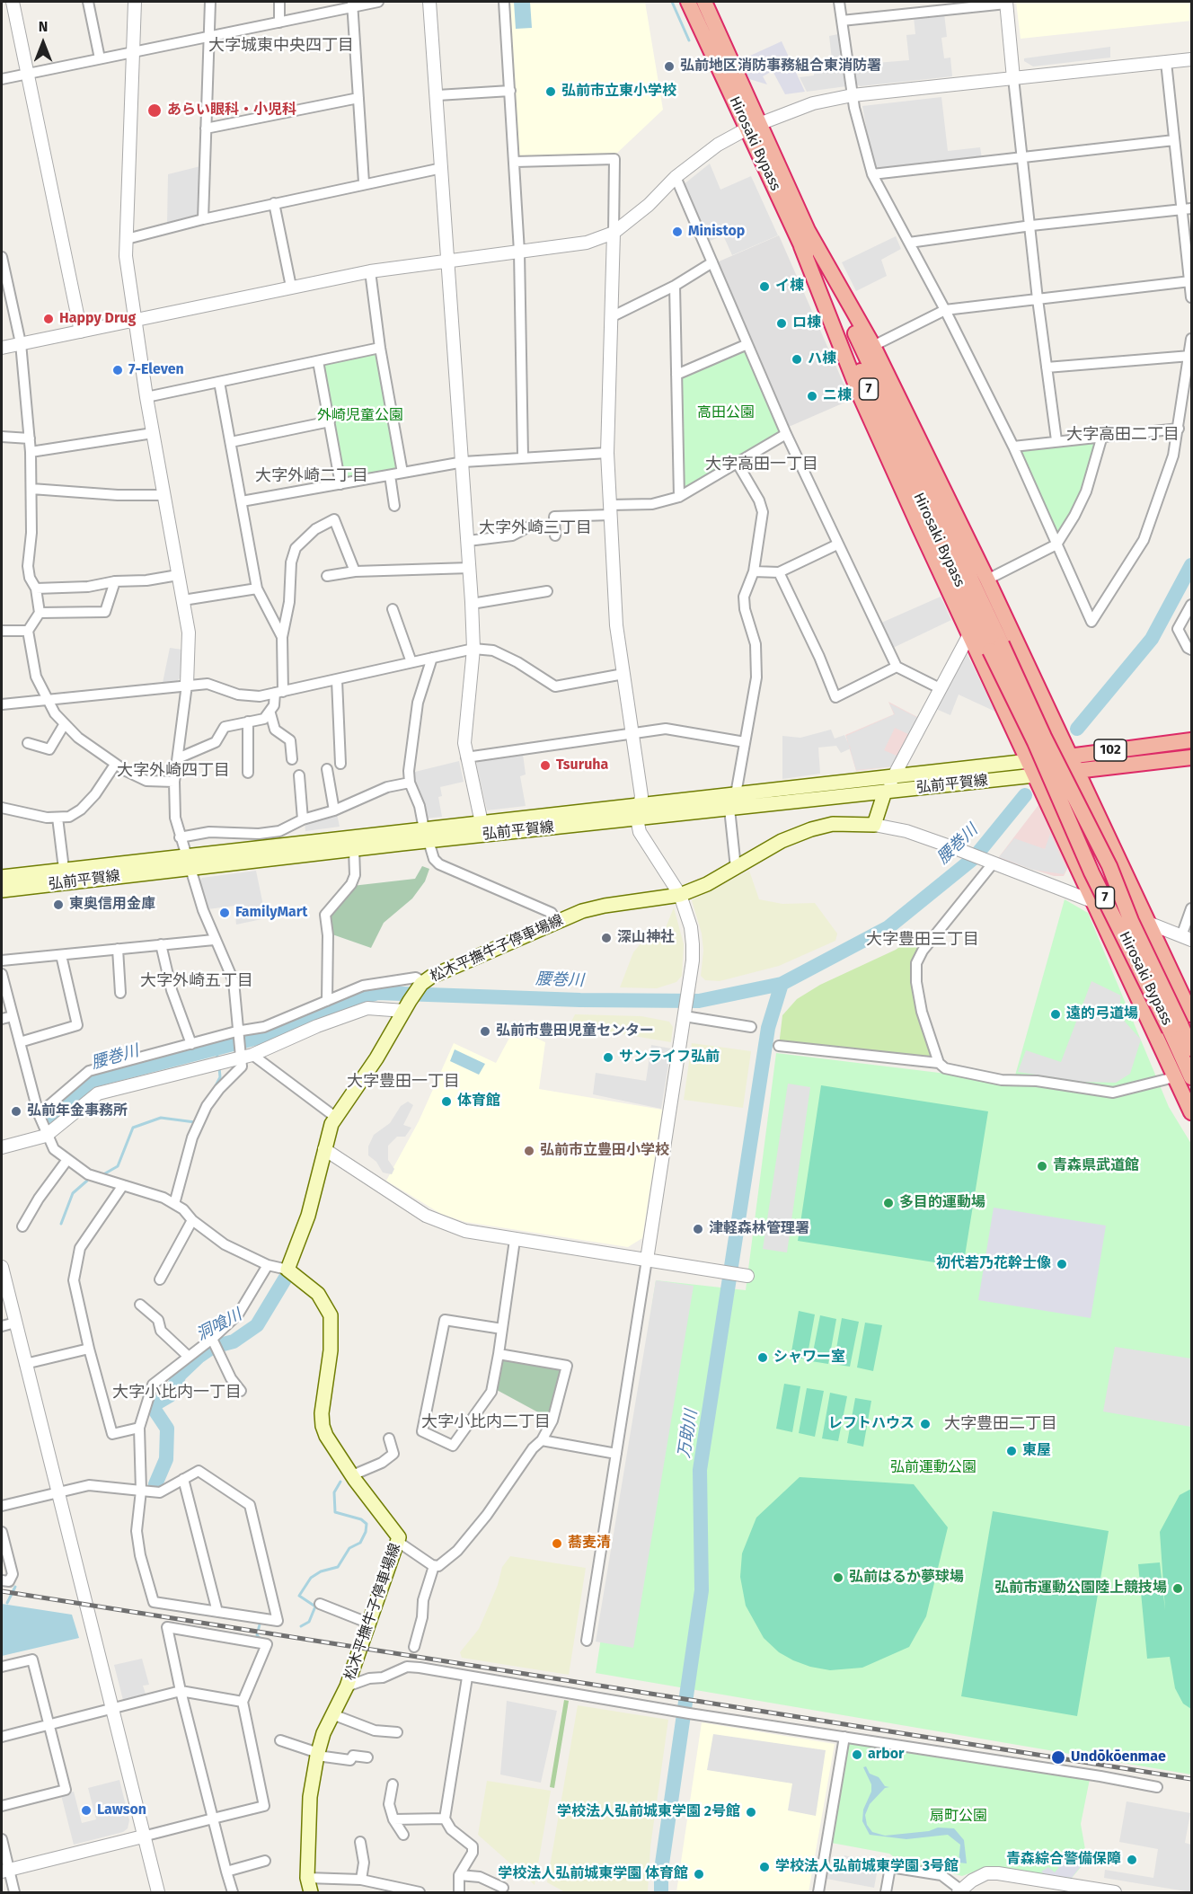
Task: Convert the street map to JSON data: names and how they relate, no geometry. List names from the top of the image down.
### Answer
{
  "streets": {
    "highway": ["Hirosaki Bypass", "7", "102"],
    "main road": ["弘前平賀線", "松木平撫牛子停車場線"]
  },
  "crossings": [
    ["Hirosaki Bypass", "7"],
    ["7", "102"],
    ["7", "弘前平賀線"],
    ["102", "弘前平賀線"]
  ],
  "districts": [
    "大字城東中央四丁目",
    "大字高田二丁目",
    "大字高田一丁目",
    "大字外崎二丁目",
    "大字外崎三丁目",
    "大字外崎四丁目",
    "大字豊田三丁目",
    "大字外崎五丁目",
    "大字豊田一丁目",
    "大字小比内一丁目",
    "大字小比内二丁目",
    "大字豊田二丁目"
  ],
  "water": ["腰巻川", "洞喰川", "万助川"],
  "parks": [
    "高田公園",
    "外崎児童公園",
    "弘前運動公園",
    "扇町公園"
  ],
  "places": [
    "弘前地区消防事務組合東消防署",
    "弘前市立東小学校",
    "あらい眼科・小児科",
    "Ministop",
    "イ棟",
    "Happy Drug",
    "ロ棟",
    "ハ棟",
    "7-Eleven",
    "ニ棟",
    "Tsuruha",
    "東奥信用金庫",
    "FamilyMart",
    "深山神社",
    "遠的弓道場",
    "弘前市豊田児童センター",
    "サンライフ弘前",
    "体育館",
    "弘前年金事務所",
    "弘前市立豊田小学校",
    "青森県武道館",
    "多目的運動場",
    "津軽森林管理署",
    "初代若乃花幹士像",
    "シャワー室",
    "レフトハウス",
    "東屋",
    "蕎麦清",
    "弘前はるか夢球場",
    "弘前市運動公園陸上競技場",
    "arbor",
    "Undōkōenmae",
    "Lawson",
    "学校法人弘前城東学園 2号館",
    "青森綜合警備保障",
    "学校法人弘前城東学園 3号館",
    "学校法人弘前城東学園 体育館"
  ],
  "north": "top"
}
